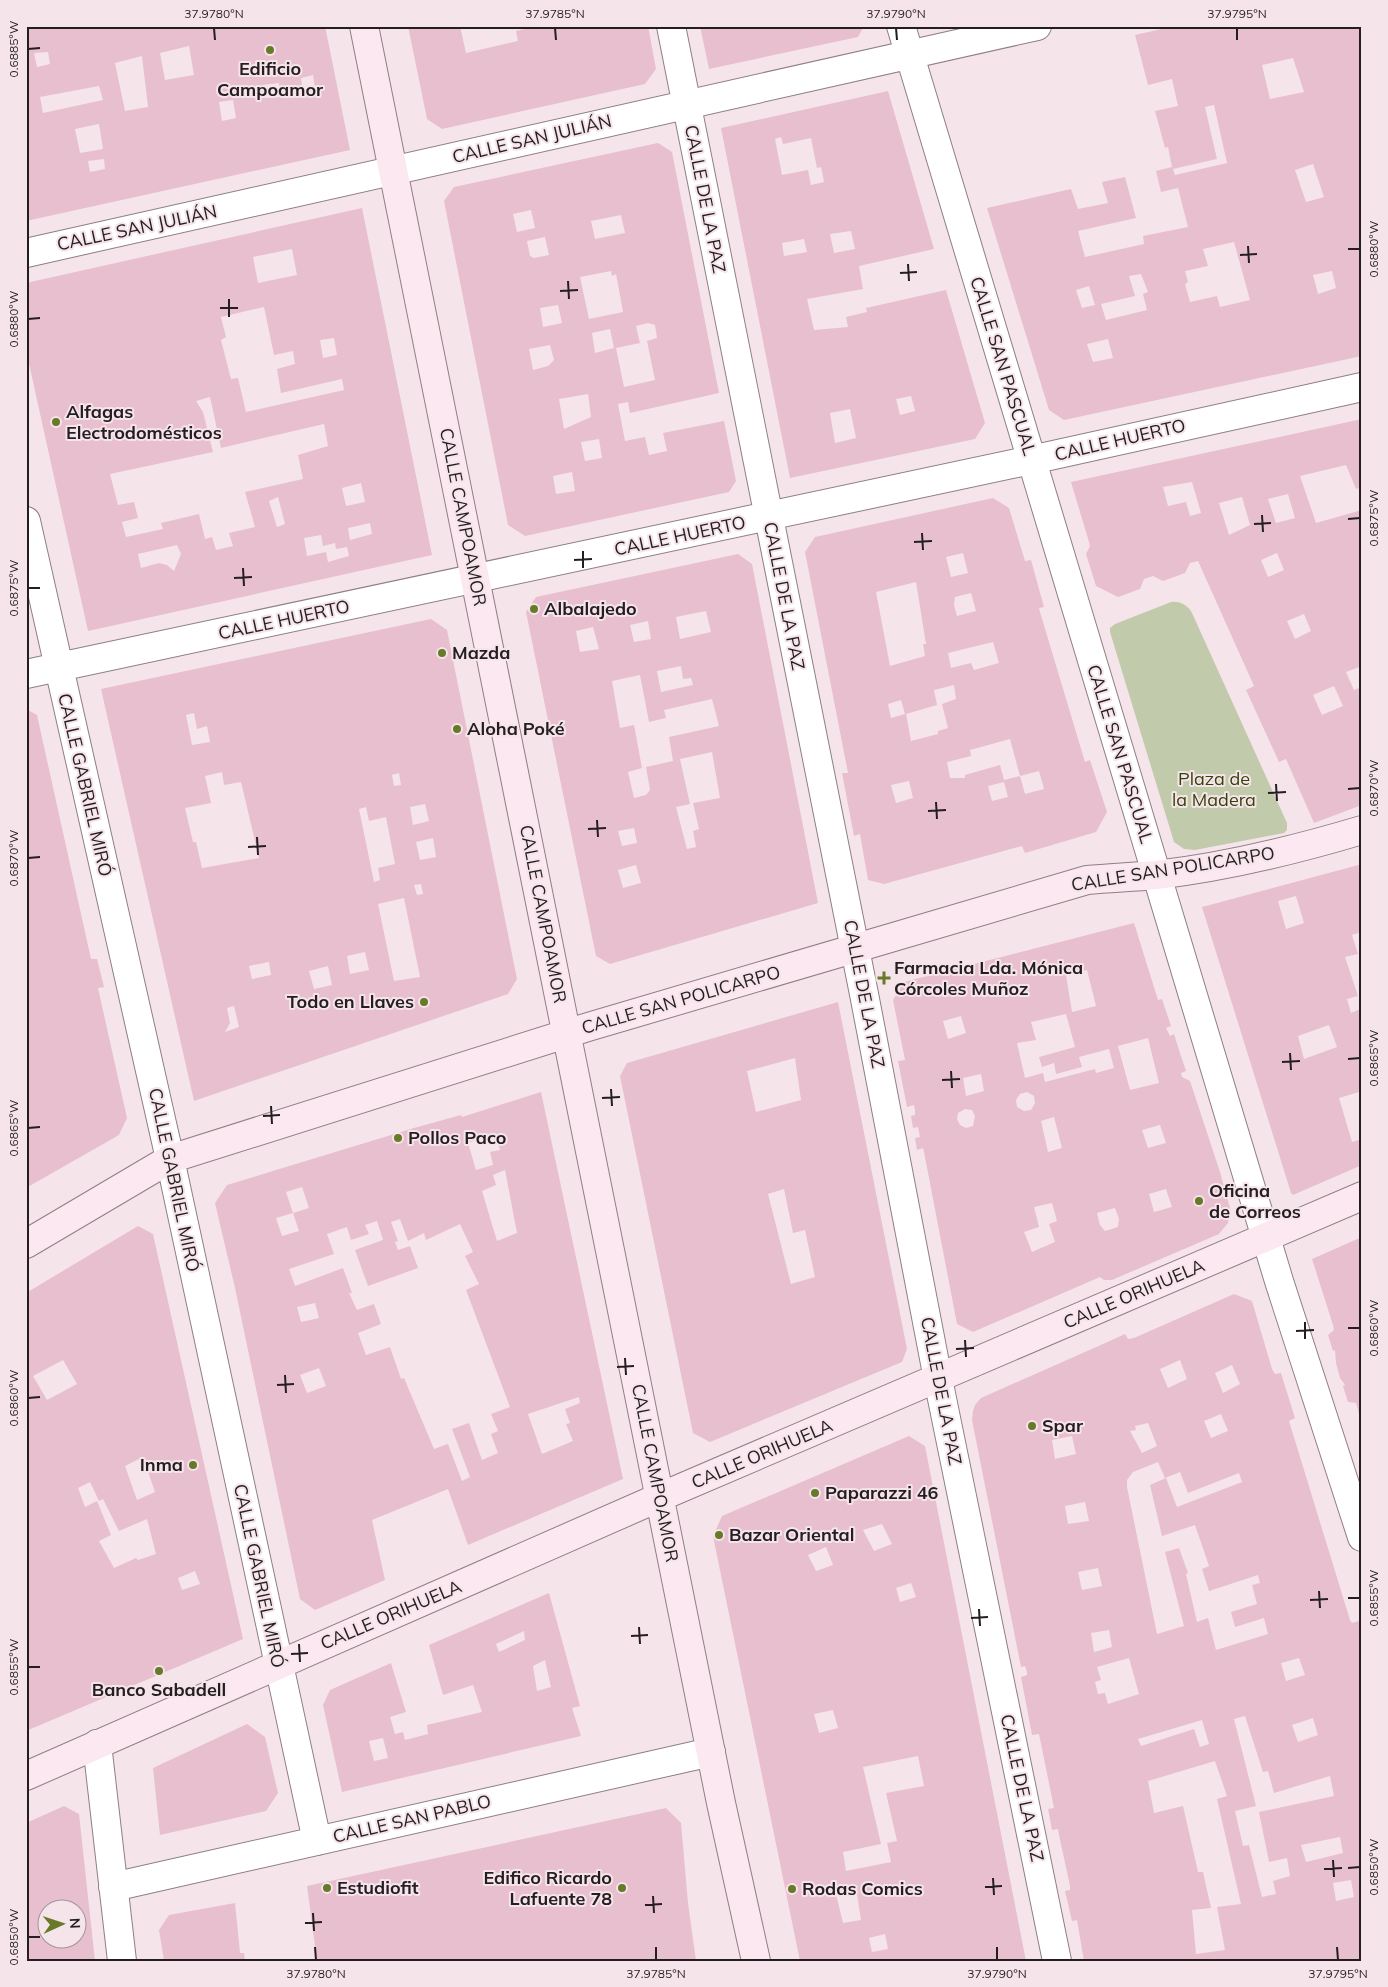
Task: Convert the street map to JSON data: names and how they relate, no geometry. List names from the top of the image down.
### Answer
{
  "streets": {
    "street": [
      "CALLE SAN JULIÁN",
      "CALLE DE LA PAZ",
      "CALLE SAN PASCUAL",
      "CALLE HUERTO",
      "CALLE CAMPOAMOR",
      "CALLE GABRIEL MIRÓ",
      "CALLE SAN POLICARPO",
      "CALLE ORIHUELA",
      "CALLE SAN PABLO"
    ]
  },
  "crossings": [
    ["CALLE SAN JULIÁN", "CALLE DE LA PAZ"],
    ["CALLE SAN JULIÁN", "CALLE SAN PASCUAL"],
    ["CALLE SAN JULIÁN", "CALLE CAMPOAMOR"],
    ["CALLE DE LA PAZ", "CALLE HUERTO"],
    ["CALLE DE LA PAZ", "CALLE SAN POLICARPO"],
    ["CALLE DE LA PAZ", "CALLE ORIHUELA"],
    ["CALLE SAN PASCUAL", "CALLE HUERTO"],
    ["CALLE SAN PASCUAL", "CALLE SAN POLICARPO"],
    ["CALLE SAN PASCUAL", "CALLE ORIHUELA"],
    ["CALLE HUERTO", "CALLE CAMPOAMOR"],
    ["CALLE HUERTO", "CALLE GABRIEL MIRÓ"],
    ["CALLE CAMPOAMOR", "CALLE SAN POLICARPO"],
    ["CALLE CAMPOAMOR", "CALLE ORIHUELA"],
    ["CALLE CAMPOAMOR", "CALLE SAN PABLO"],
    ["CALLE GABRIEL MIRÓ", "CALLE SAN POLICARPO"],
    ["CALLE GABRIEL MIRÓ", "CALLE ORIHUELA"],
    ["CALLE GABRIEL MIRÓ", "CALLE SAN PABLO"]
  ],
  "parks": ["Plaza de la Madera"],
  "places": {
    "other": [
      "Edificio Campoamor",
      "Alfagas Electrodomésticos",
      "Albalajedo",
      "Mazda",
      "Aloha Poké",
      "Todo en Llaves",
      "Pollos Paco",
      "Oficina de Correos",
      "Spar",
      "Inma",
      "Paparazzi 46",
      "Bazar Oriental",
      "Banco Sabadell",
      "Estudiofit",
      "Edifico Ricardo Lafuente 78",
      "Rodas Comics"
    ],
    "health": ["Farmacia Lda. Mónica Córcoles Muñoz"]
  },
  "north": "right",
  "coordinates": [
    "37.9780°N",
    "37.9785°N",
    "37.9790°N",
    "37.9795°N",
    "0.6885°W",
    "0.6880°W",
    "0.6875°W",
    "0.6870°W",
    "0.6865°W",
    "0.6860°W",
    "0.6855°W",
    "0.6850°W"
  ]
}
